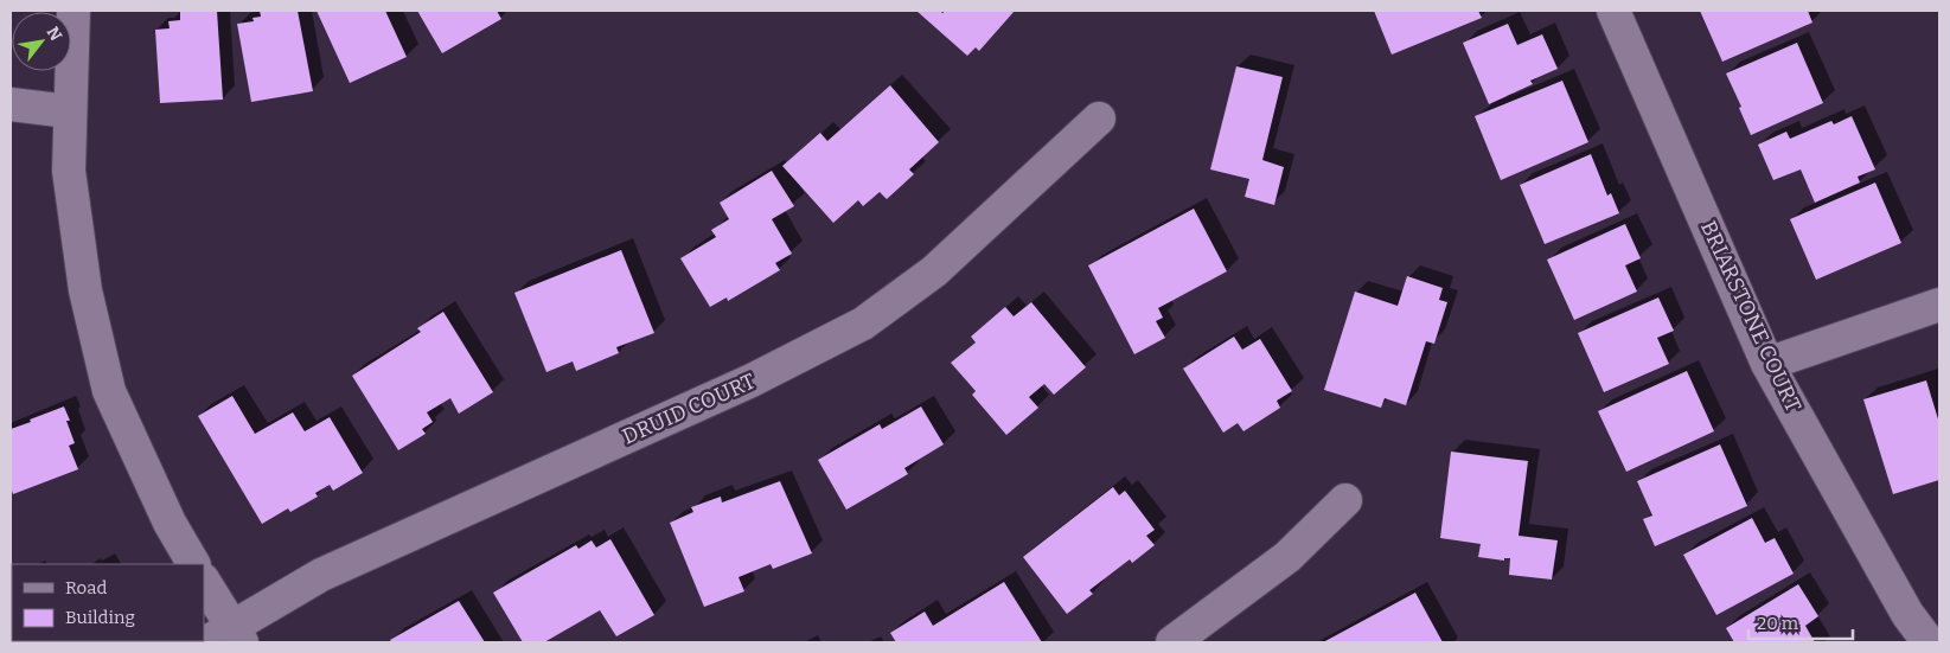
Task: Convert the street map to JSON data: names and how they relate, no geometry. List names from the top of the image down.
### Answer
{
  "streets": {
    "street": ["BRIARSTONE COURT", "DRUID COURT"]
  },
  "legend": ["Road", "Building"],
  "scale_bar": "20 m",
  "north": "top right"
}
